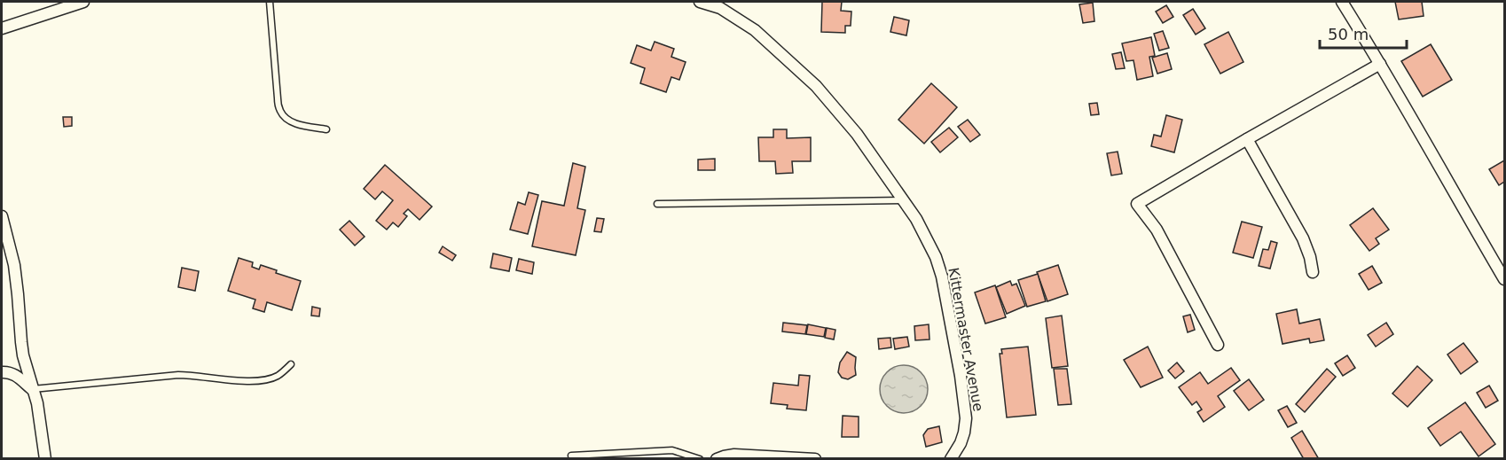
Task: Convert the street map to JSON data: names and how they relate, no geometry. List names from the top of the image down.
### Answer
{
  "streets": {
    "street": ["Kittermaster Avenue"]
  },
  "scale_bar": "50 m"
}
